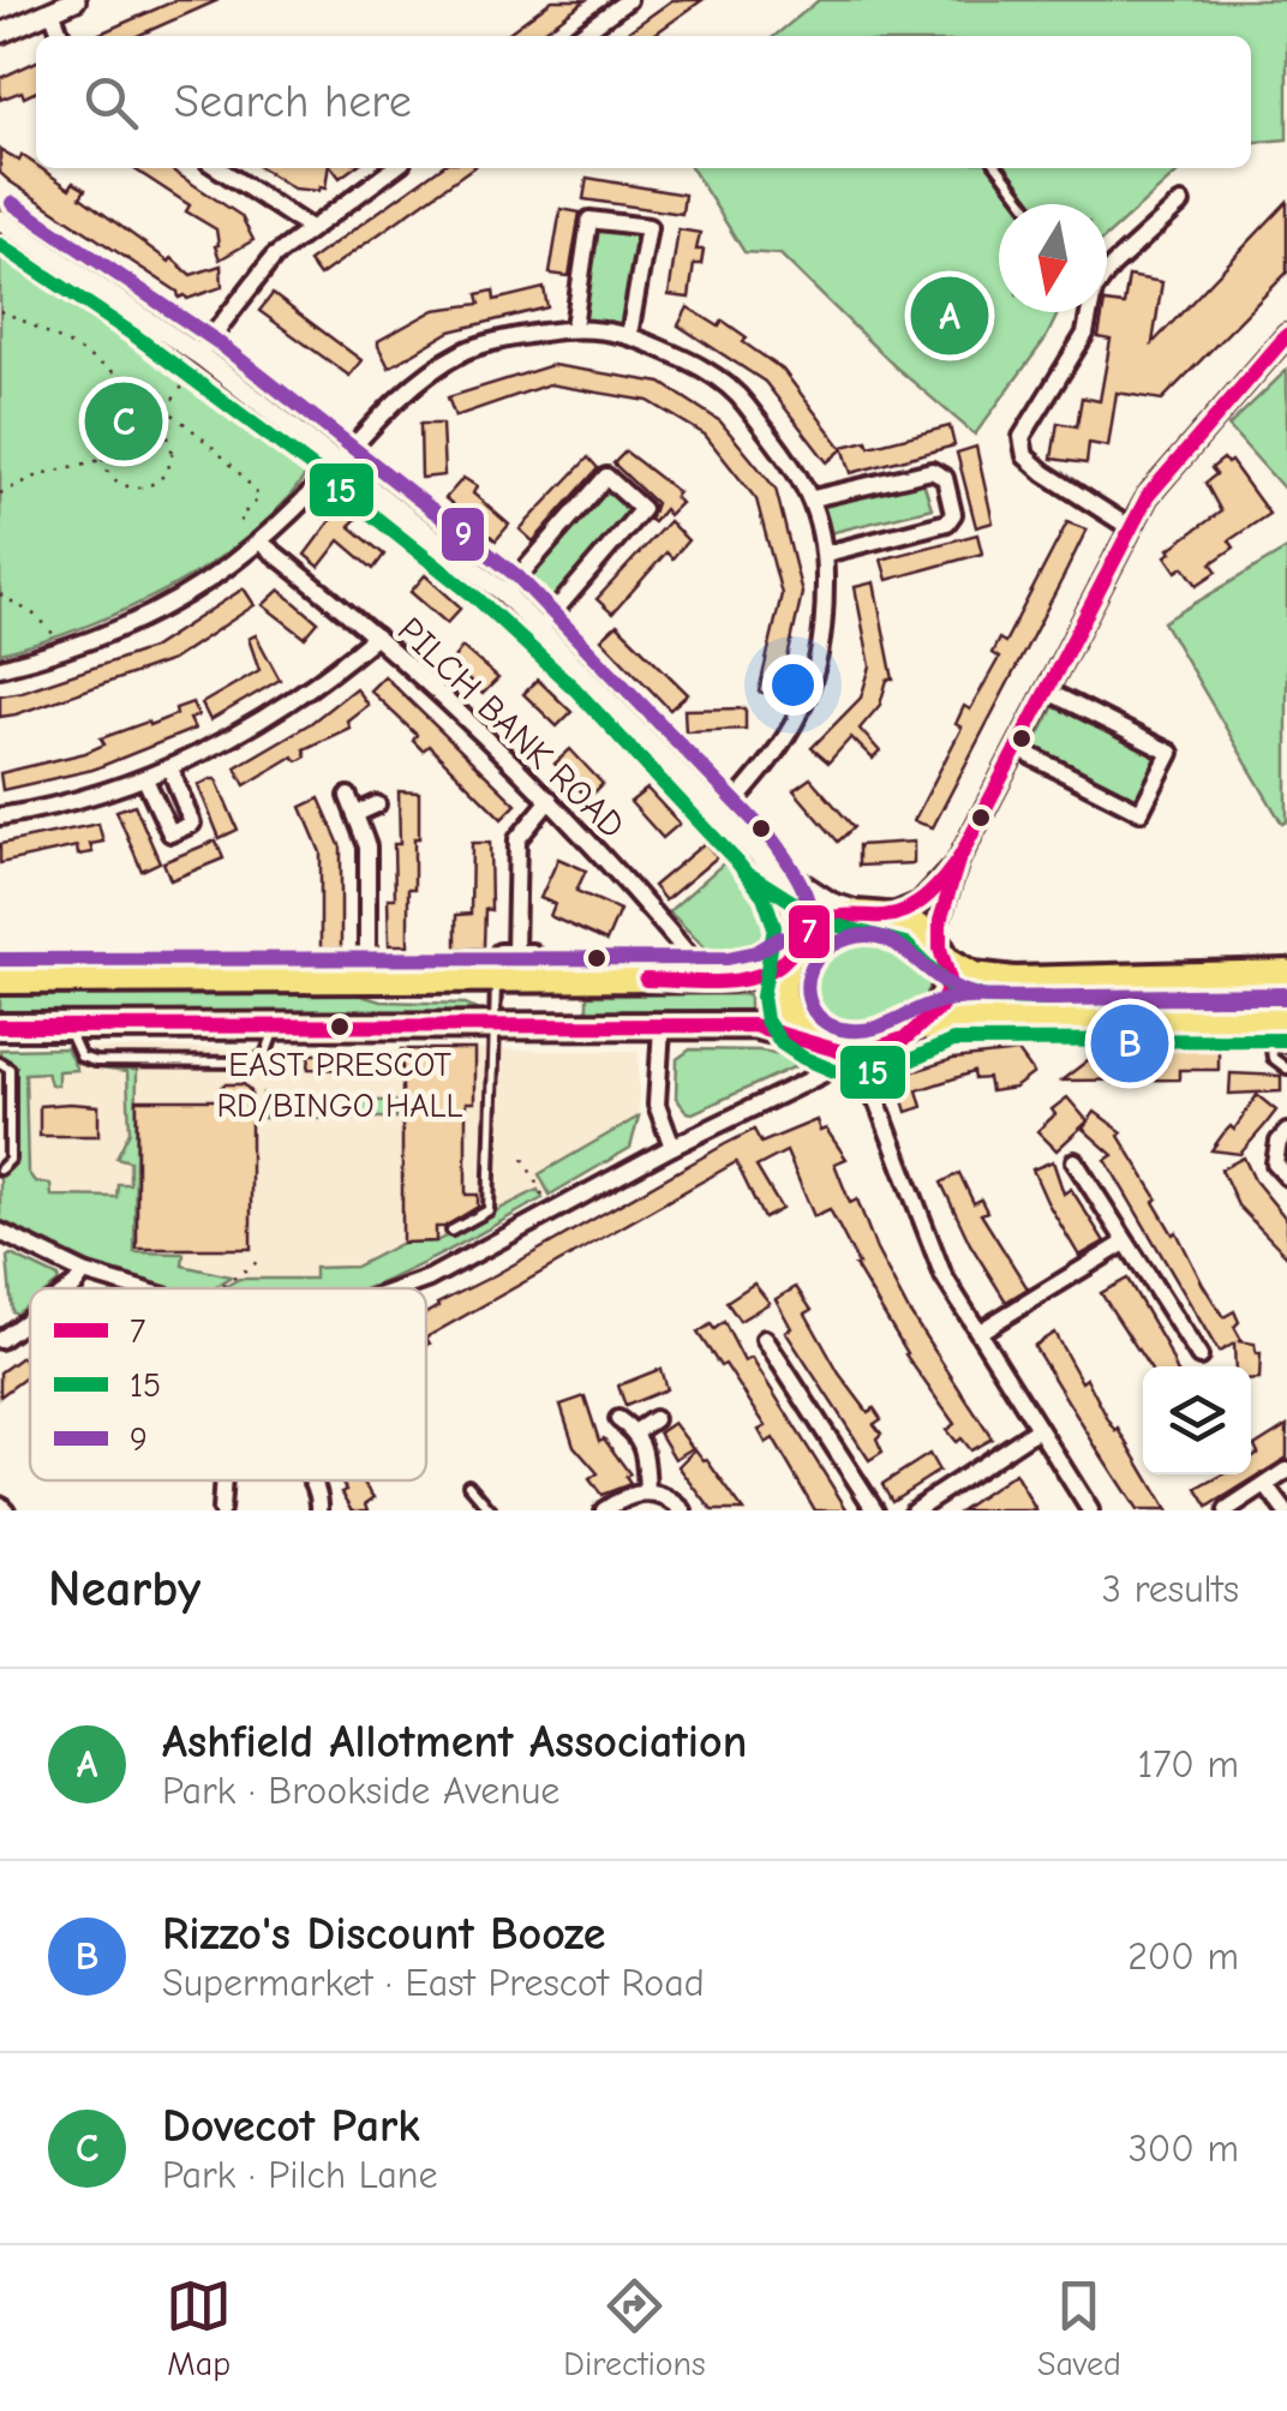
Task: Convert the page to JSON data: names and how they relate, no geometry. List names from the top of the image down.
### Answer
{
  "streets": {
    "street": ["PILCH BANK ROAD"]
  },
  "places": ["EAST PRESCOT RD/BINGO HALL"],
  "lines": ["transit line 9", "transit line 15", "transit line 7"],
  "legend": ["7", "15", "9"],
  "north": "bottom",
  "page": {
    "search": "Search here",
    "pins": ["A", "C", "B"],
    "heading": ["Nearby", "3 results"],
    "list": [
      {
        "mark": "A",
        "name": "Ashfield Allotment Association",
        "note": "Park · Brookside Avenue",
        "value": "170 m"
      },
      {
        "mark": "B",
        "name": "Rizzo's Discount Booze",
        "note": "Supermarket · East Prescot Road",
        "value": "200 m"
      },
      {
        "mark": "C",
        "name": "Dovecot Park",
        "note": "Park · Pilch Lane",
        "value": "300 m"
      }
    ],
    "nav": ["Map", "Directions", "Saved"]
  }
}
